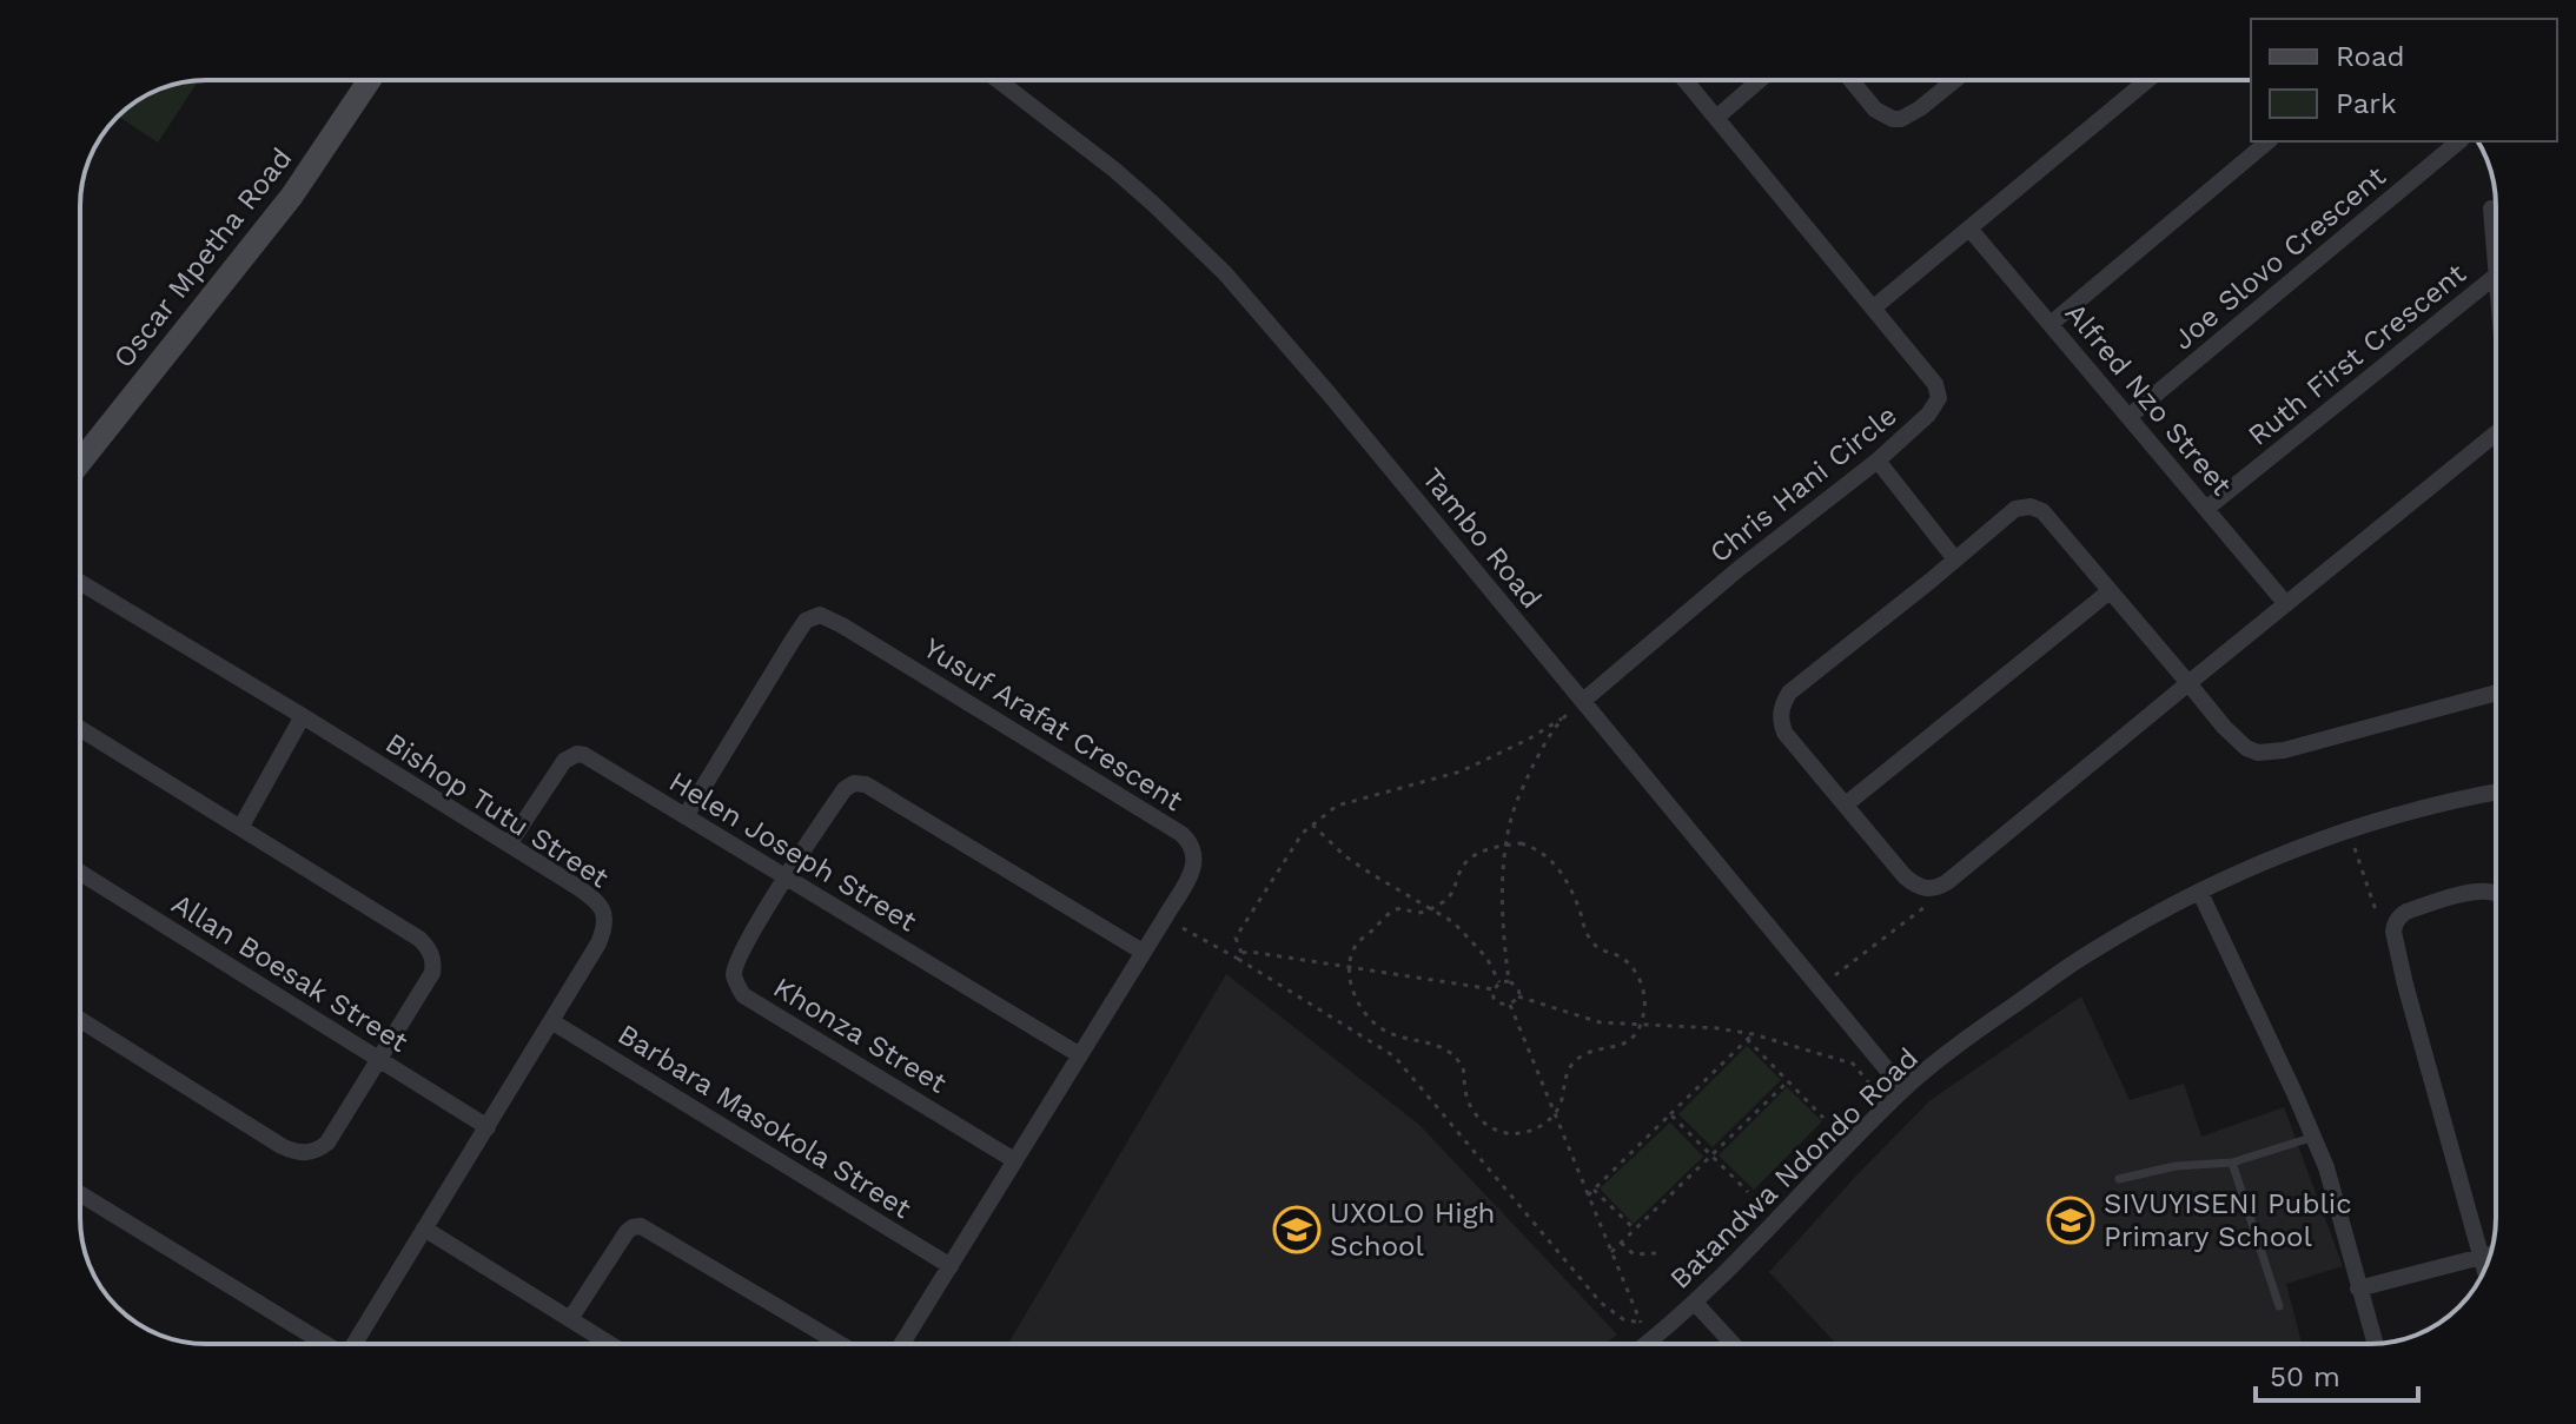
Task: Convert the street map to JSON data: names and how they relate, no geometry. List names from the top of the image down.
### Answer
{
  "streets": {
    "street": [
      "Oscar Mpetha Road",
      "Joe Slovo Crescent",
      "Ruth First Crescent",
      "Alfred Nzo Street",
      "Chris Hani Circle",
      "Tambo Road",
      "Yusuf Arafat Crescent",
      "Bishop Tutu Street",
      "Helen Joseph Street",
      "Allan Boesak Street",
      "Khonza Street",
      "Barbara Masokola Street",
      "Batandwa Ndondo Road"
    ]
  },
  "crossings": [
    ["Joe Slovo Crescent", "Alfred Nzo Street"],
    ["Ruth First Crescent", "Alfred Nzo Street"],
    ["Chris Hani Circle", "Tambo Road"],
    ["Tambo Road", "Batandwa Ndondo Road"],
    ["Yusuf Arafat Crescent", "Helen Joseph Street"],
    ["Yusuf Arafat Crescent", "Khonza Street"],
    ["Yusuf Arafat Crescent", "Barbara Masokola Street"],
    ["Bishop Tutu Street", "Helen Joseph Street"],
    ["Bishop Tutu Street", "Allan Boesak Street"],
    ["Bishop Tutu Street", "Barbara Masokola Street"],
    ["Helen Joseph Street", "Khonza Street"]
  ],
  "places": {
    "school or university": ["SIVUYISENI Public Primary School", "UXOLO High School"]
  },
  "legend": ["Road", "Park"],
  "scale_bar": "50 m"
}
